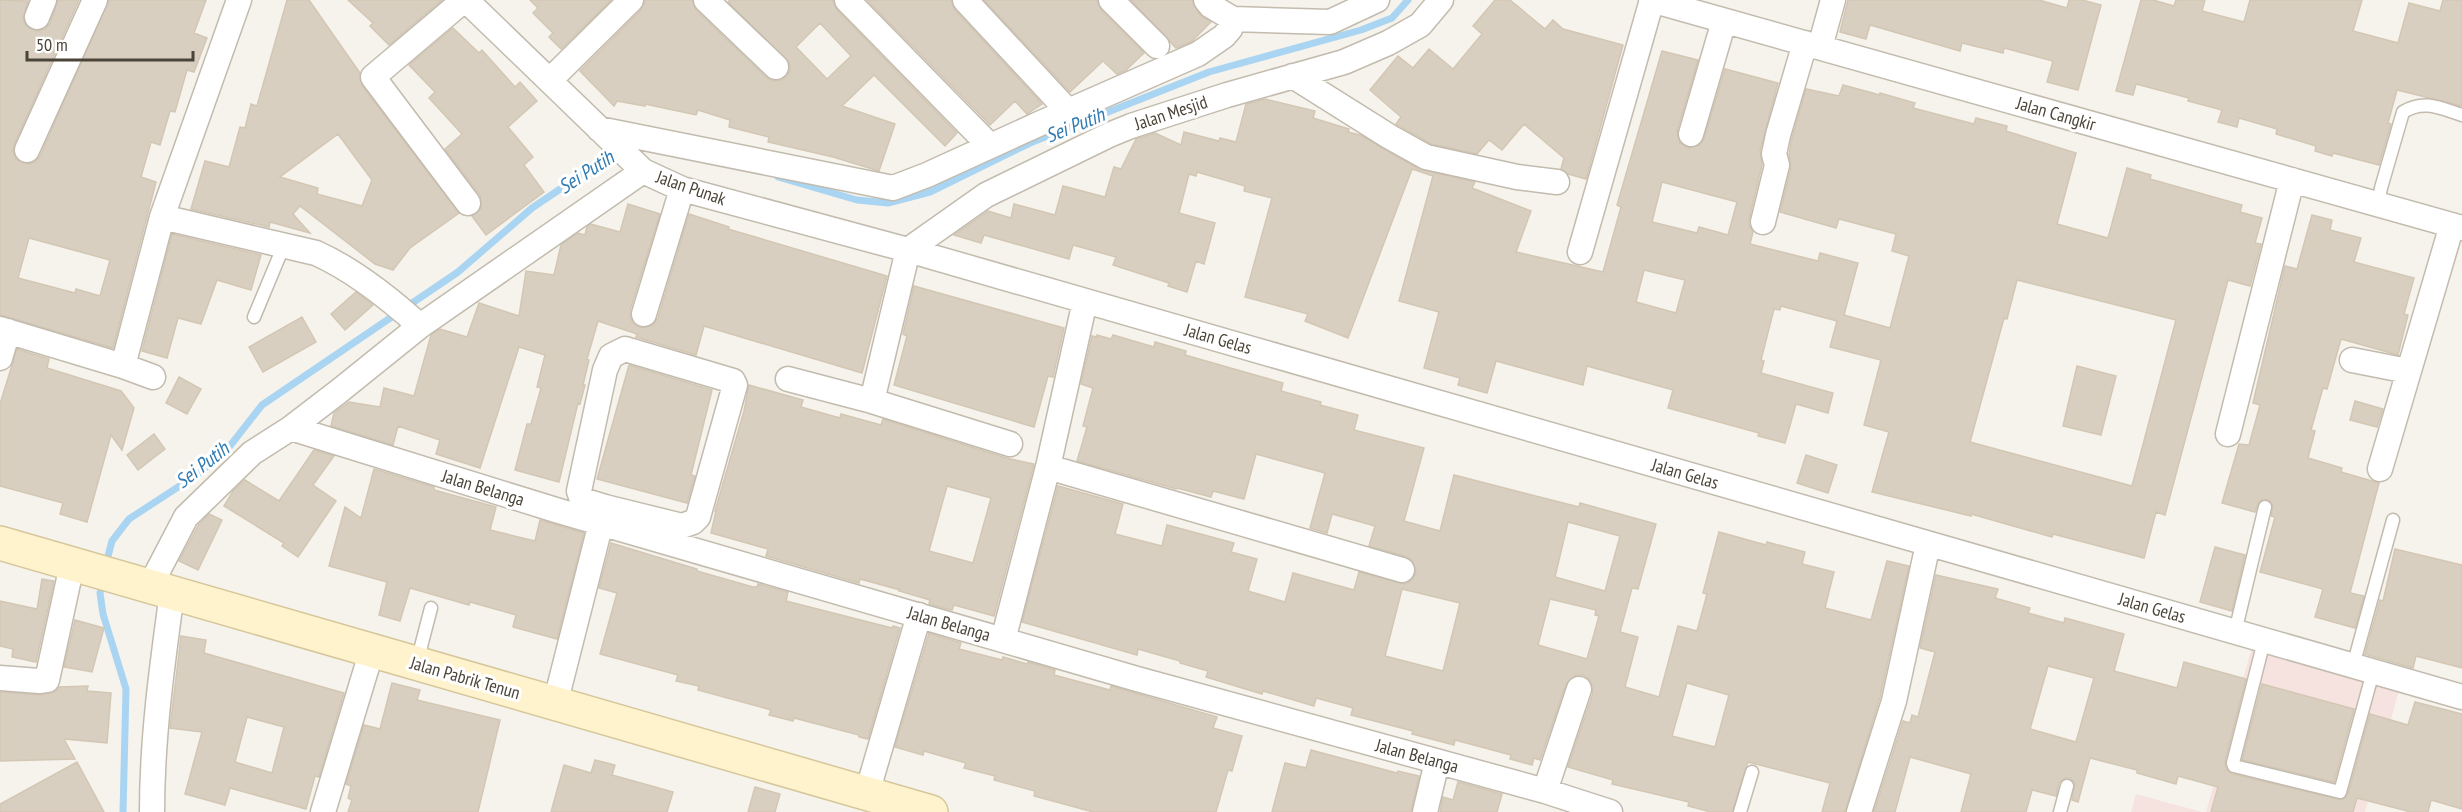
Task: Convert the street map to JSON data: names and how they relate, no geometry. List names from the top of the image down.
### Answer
{
  "streets": {
    "street": [
      "Jalan Mesjid",
      "Jalan Cangkir",
      "Jalan Punak",
      "Jalan Gelas",
      "Jalan Belanga",
      "Jalan Pabrik Tenun"
    ]
  },
  "crossings": [
    ["Jalan Mesjid", "Jalan Punak"],
    ["Jalan Mesjid", "Jalan Gelas"],
    ["Jalan Punak", "Jalan Gelas"]
  ],
  "water": ["Sei Putih"],
  "scale_bar": "50 m"
}
